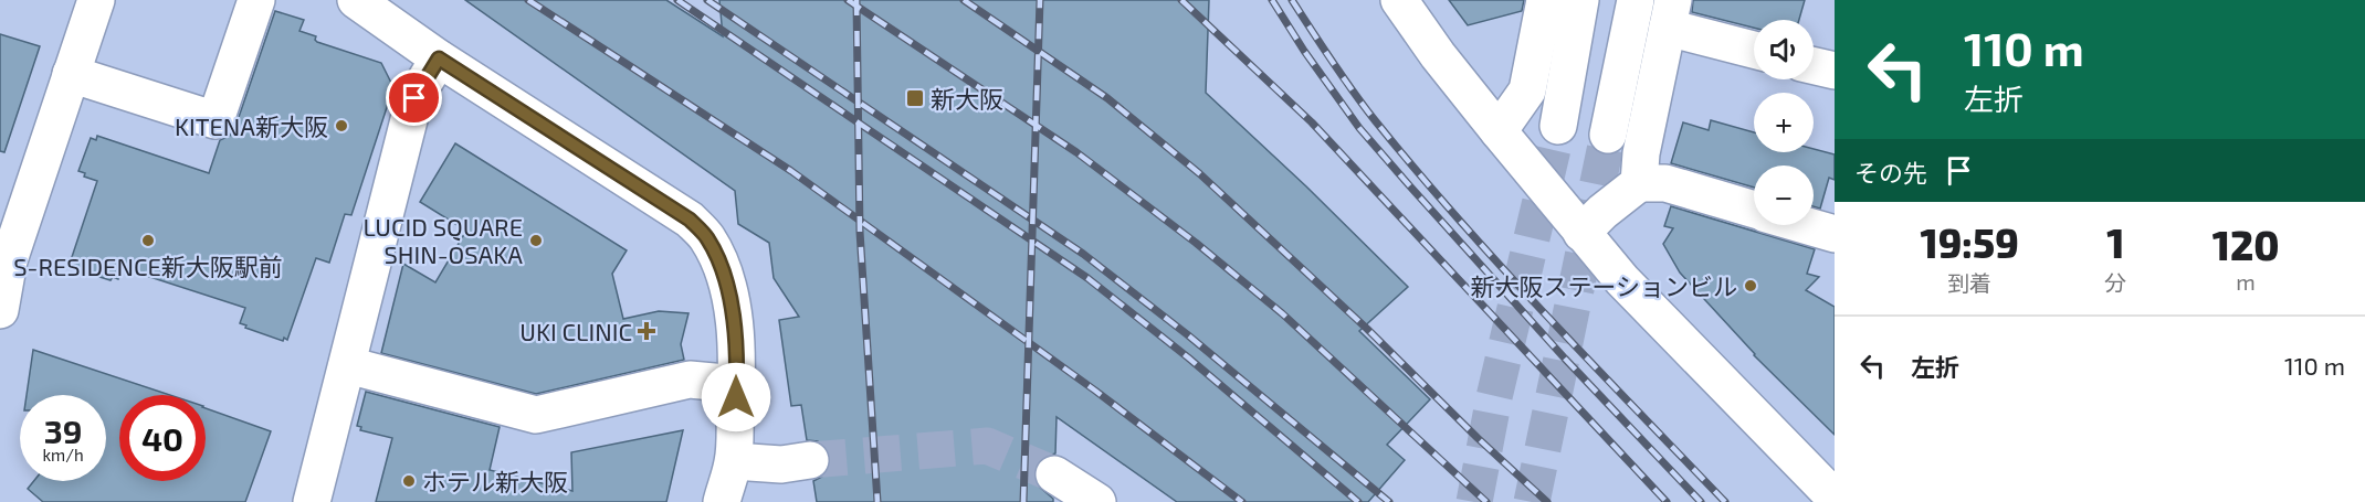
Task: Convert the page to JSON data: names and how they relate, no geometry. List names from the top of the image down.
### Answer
{
  "places": {
    "transit": ["新大阪"],
    "other": [
      "KITENA新大阪",
      "S-RESIDENCE新大阪駅前",
      "LUCID SQUARE SHIN-OSAKA",
      "新大阪ステーションビル",
      "ホテル新大阪"
    ],
    "health": ["UKI CLINIC"]
  },
  "page": {
    "turn": ["110 m", "左折"],
    "map_buttons": ["+", "−"],
    "then": "その先",
    "eta": [
      "19:59",
      "到着",
      "1",
      "分",
      "120",
      "m"
    ],
    "list": [
      {
        "name": "左折",
        "value": "110 m"
      }
    ],
    "speed": "39 km/h",
    "limit": "40"
  }
}
